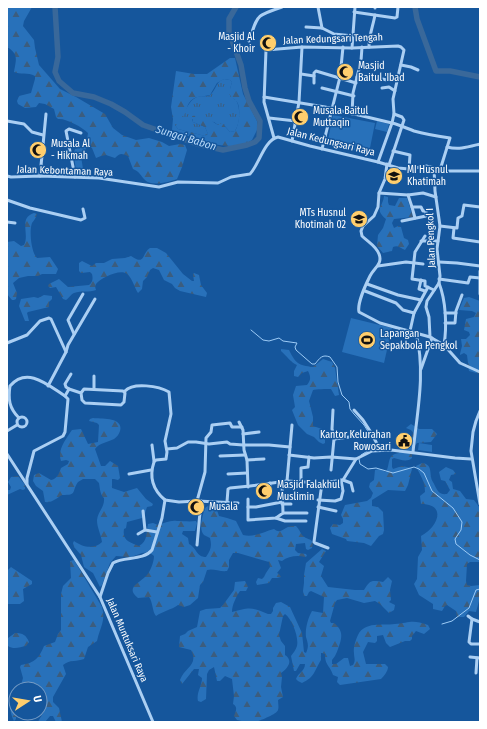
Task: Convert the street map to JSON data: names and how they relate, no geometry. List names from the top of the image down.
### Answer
{
  "streets": {
    "street": [
      "Jalan Kedungsari Tengah",
      "Jalan Kedungsari Raya",
      "Jalan Kebontaman Raya",
      "Jalan Pengkol I",
      "Jalan Muntuksari Raya"
    ]
  },
  "crossings": [
    ["Jalan Kedungsari Raya", "Jalan Kebontaman Raya"],
    ["Jalan Kedungsari Raya", "Jalan Pengkol I"]
  ],
  "water": ["Sungai Babon"],
  "places": {
    "mosque": [
      "Masjid Al - Khoir",
      "Masjid Baitul 'Ibad",
      "Musala Baitul Muttaqin",
      "Musala Al - Hikmah",
      "Masjid Falakhul Muslimin",
      "Musala"
    ],
    "school or university": ["MI Husnul Khatimah", "MTs Husnul Khotimah 02"],
    "sports": ["Lapangan Sepakbola Pengkol"],
    "public building": ["Kantor Kelurahan Rowosari"]
  },
  "north": "right"
}
